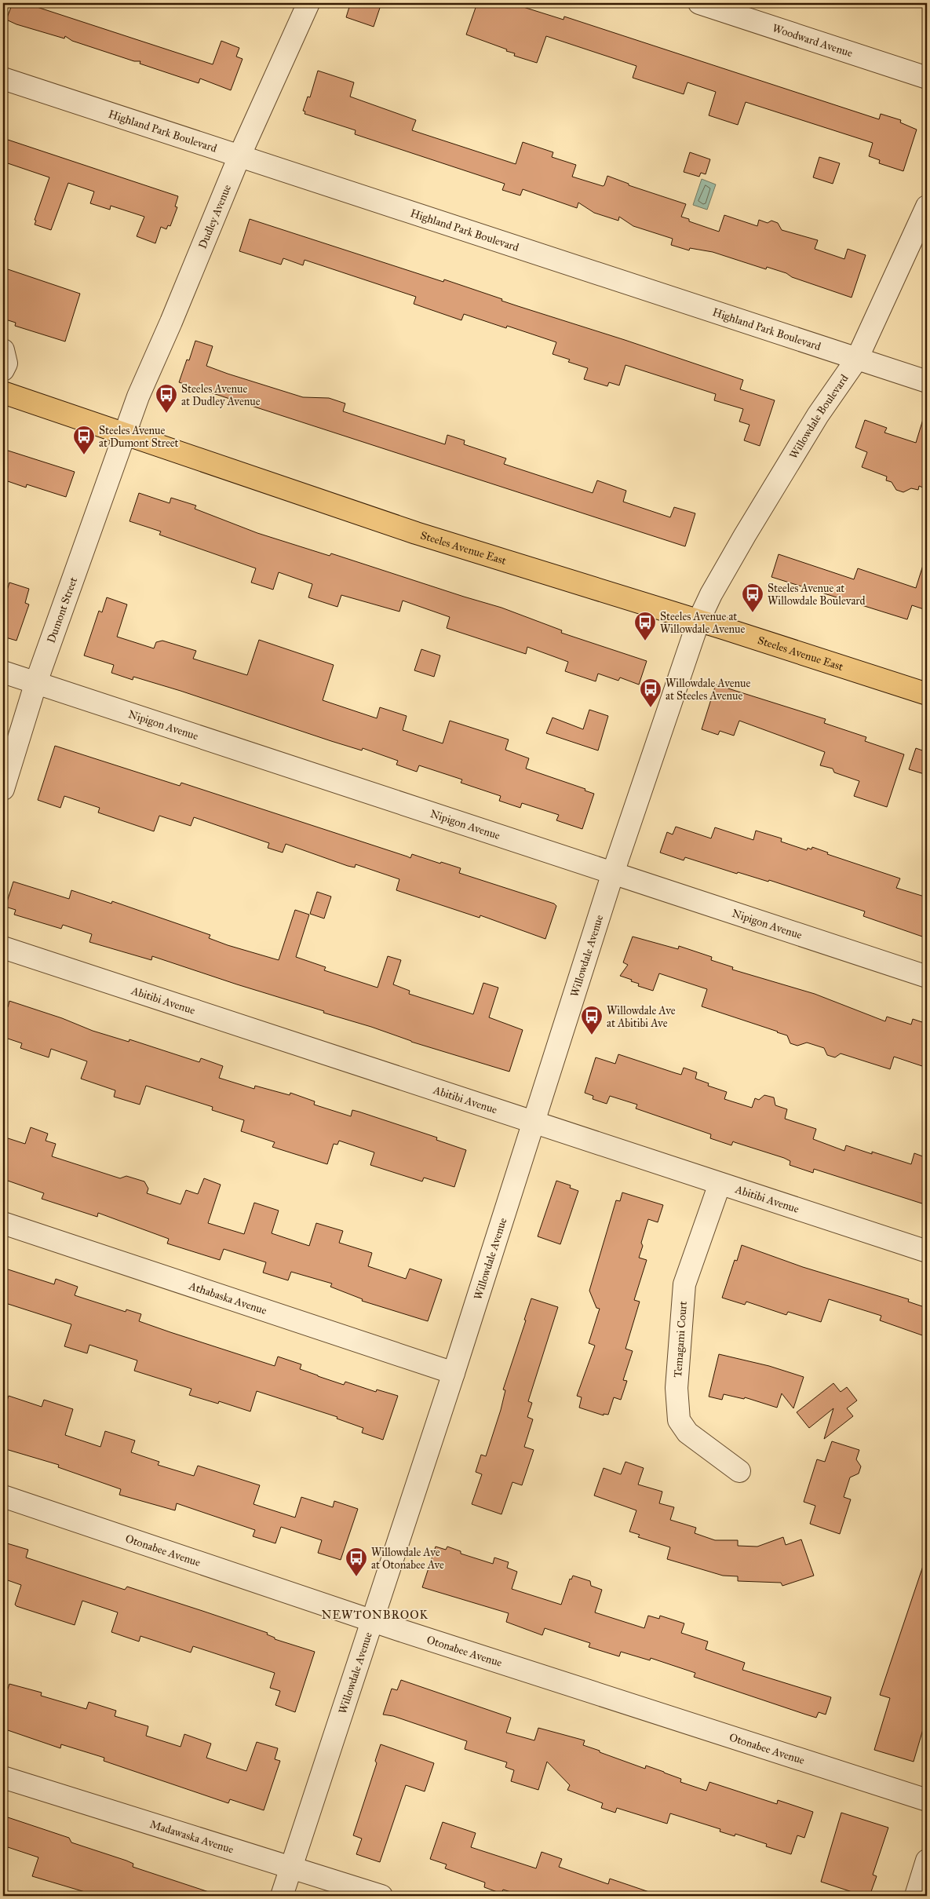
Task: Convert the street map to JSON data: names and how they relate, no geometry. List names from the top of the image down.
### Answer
{
  "streets": {
    "main road": ["Steeles Avenue East"],
    "street": [
      "Woodward Avenue",
      "Highland Park Boulevard",
      "Dudley Avenue",
      "Willowdale Boulevard",
      "Dumont Street",
      "Nipigon Avenue",
      "Willowdale Avenue",
      "Abitibi Avenue",
      "Athabaska Avenue",
      "Temagami Court",
      "Otonabee Avenue",
      "Madawaska Avenue"
    ]
  },
  "crossings": [
    ["Highland Park Boulevard", "Dudley Avenue"],
    ["Highland Park Boulevard", "Willowdale Boulevard"],
    ["Dudley Avenue", "Steeles Avenue East"],
    ["Dudley Avenue", "Dumont Street"],
    ["Willowdale Boulevard", "Steeles Avenue East"],
    ["Willowdale Boulevard", "Willowdale Avenue"],
    ["Steeles Avenue East", "Dumont Street"],
    ["Steeles Avenue East", "Willowdale Avenue"],
    ["Dumont Street", "Nipigon Avenue"],
    ["Nipigon Avenue", "Willowdale Avenue"],
    ["Willowdale Avenue", "Abitibi Avenue"],
    ["Willowdale Avenue", "Athabaska Avenue"],
    ["Willowdale Avenue", "Otonabee Avenue"],
    ["Willowdale Avenue", "Madawaska Avenue"],
    ["Abitibi Avenue", "Temagami Court"]
  ],
  "districts": ["NEWTONBROOK"],
  "places": {
    "bus stop": [
      "Steeles Avenue at Dudley Avenue",
      "Steeles Avenue at Dumont Street",
      "Steeles Avenue at Willowdale Boulevard",
      "Steeles Avenue at Willowdale Avenue",
      "Willowdale Avenue at Steeles Avenue",
      "Willowdale Ave at Abitibi Ave",
      "Willowdale Ave at Otonabee Ave"
    ]
  }
}
